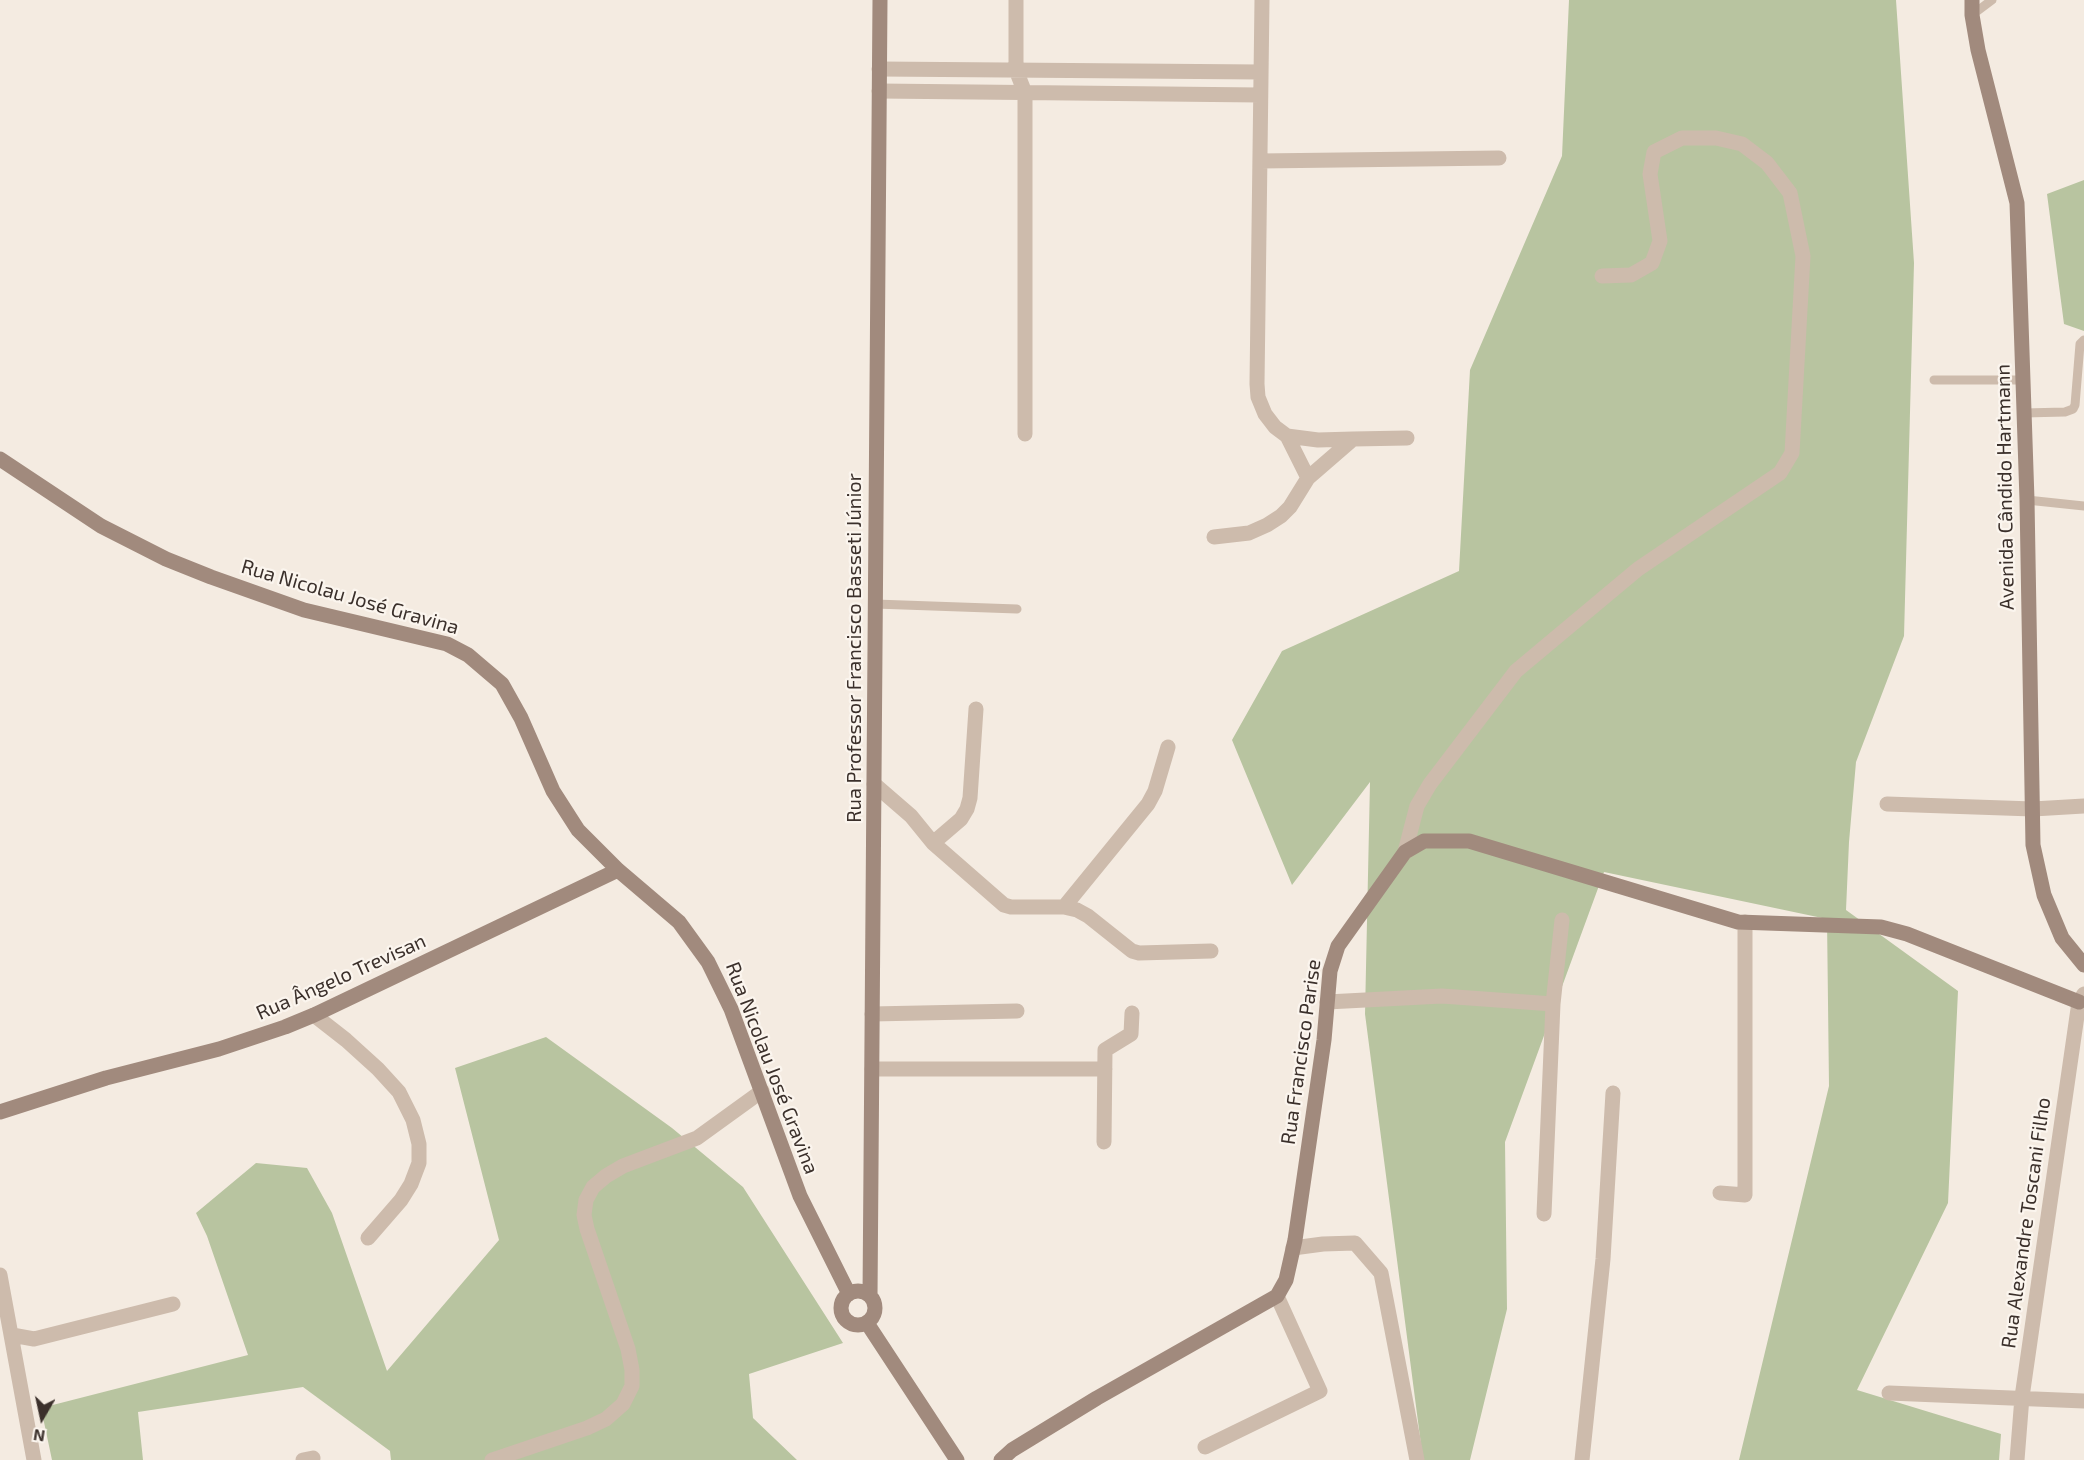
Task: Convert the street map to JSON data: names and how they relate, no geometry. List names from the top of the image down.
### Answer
{
  "streets": {
    "main road": [
      "Avenida Cândido Hartmann",
      "Rua Nicolau José Gravina",
      "Rua Professor Francisco Basseti Júnior",
      "Rua Ângelo Trevisan",
      "Rua Francisco Parise"
    ],
    "street": ["Rua Alexandre Toscani Filho"]
  },
  "crossings": [
    ["Rua Nicolau José Gravina", "Rua Professor Francisco Basseti Júnior"],
    ["Rua Nicolau José Gravina", "Rua Ângelo Trevisan"]
  ],
  "north": "bottom"
}
